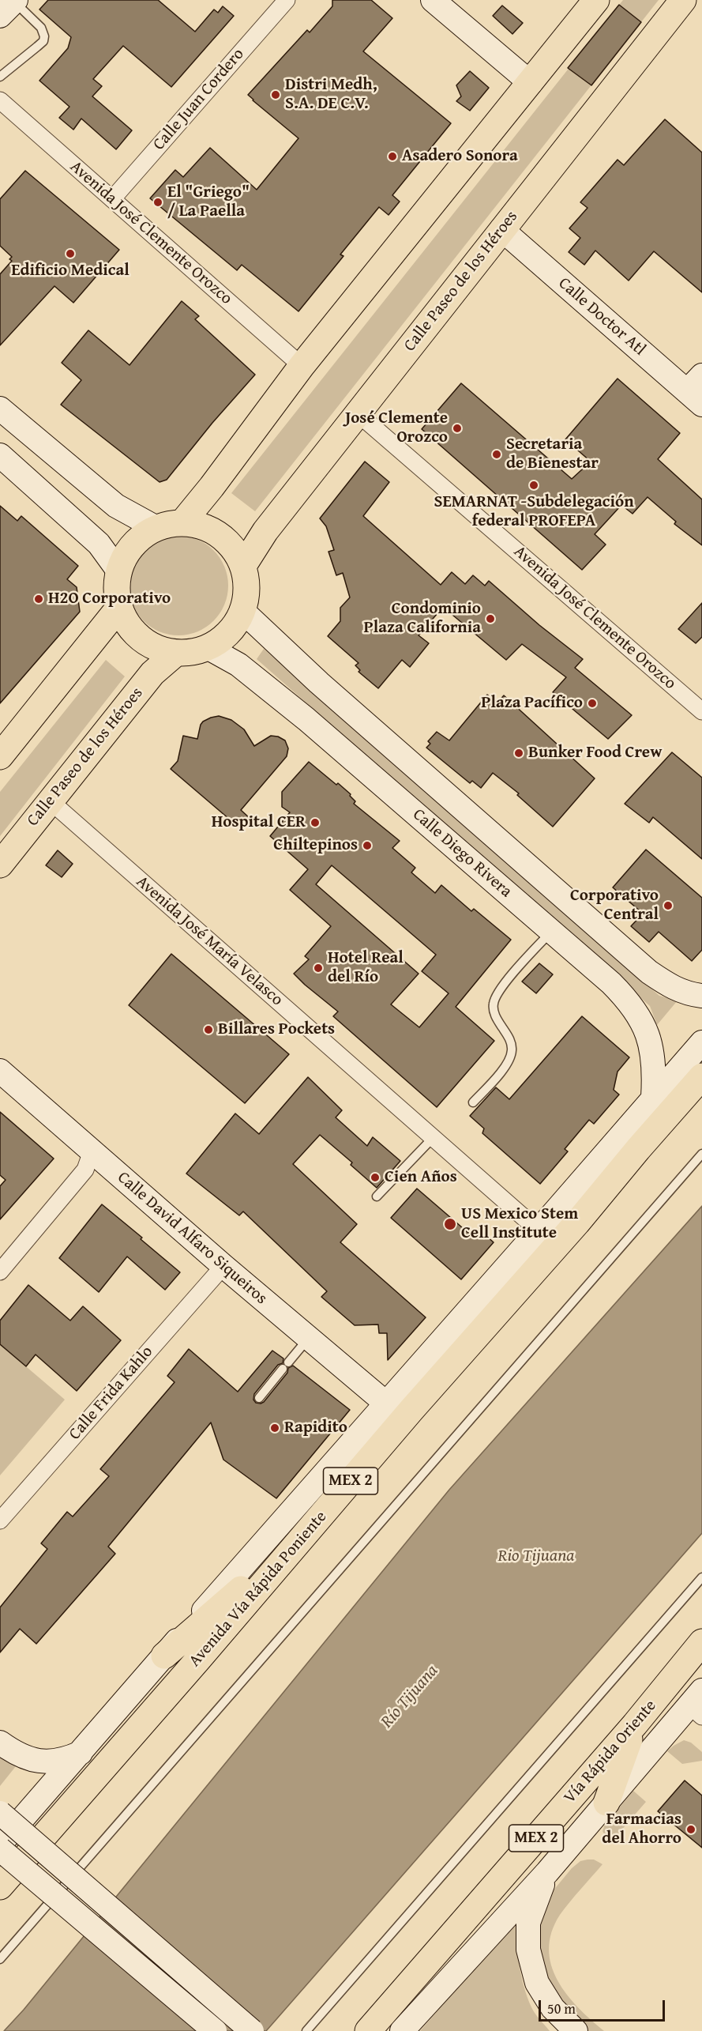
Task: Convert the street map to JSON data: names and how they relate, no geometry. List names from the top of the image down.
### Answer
{
  "streets": {
    "main road": [
      "Calle Paseo de los Héroes",
      "MEX 2",
      "Avenida Vía Rápida Poniente",
      "Vía Rápida Oriente"
    ],
    "street": [
      "Calle Juan Cordero",
      "Avenida José Clemente Orozco",
      "Calle Doctor Atl",
      "Calle Diego Rivera",
      "Avenida José María Velasco",
      "Calle David Alfaro Siqueiros",
      "Calle Frida Kahlo"
    ]
  },
  "crossings": [
    ["Calle Juan Cordero", "Avenida José Clemente Orozco"],
    ["Avenida José Clemente Orozco", "Calle Paseo de los Héroes"],
    ["Calle Paseo de los Héroes", "Calle Doctor Atl"],
    ["Calle Paseo de los Héroes", "Calle Diego Rivera"],
    ["Calle Paseo de los Héroes", "Avenida José María Velasco"],
    ["Calle Diego Rivera", "Avenida Vía Rápida Poniente"],
    ["Avenida José María Velasco", "Avenida Vía Rápida Poniente"],
    ["Calle David Alfaro Siqueiros", "Calle Frida Kahlo"],
    ["Calle David Alfaro Siqueiros", "Avenida Vía Rápida Poniente"]
  ],
  "water": ["Rio Tijuana", "Río Tijuana"],
  "places": [
    "Distri Medh, S.A. DE C.V.",
    "Asadero Sonora",
    "El \"Griego\" / La Paella",
    "Edificio Medical",
    "José Clemente Orozco",
    "Secretaria de Bienestar",
    "SEMARNAT -Subdelegación federal PROFEPA",
    "H2O Corporativo",
    "Condominio Plaza California",
    "Plaza Pacífico",
    "Bunker Food Crew",
    "Hospital CER",
    "Chiltepinos",
    "Corporativo Central",
    "Hotel Real del Río",
    "Billares Pockets",
    "Cien Años",
    "US Mexico Stem Cell Institute",
    "Rapidito",
    "Farmacias del Ahorro"
  ],
  "scale_bar": "50 m"
}
